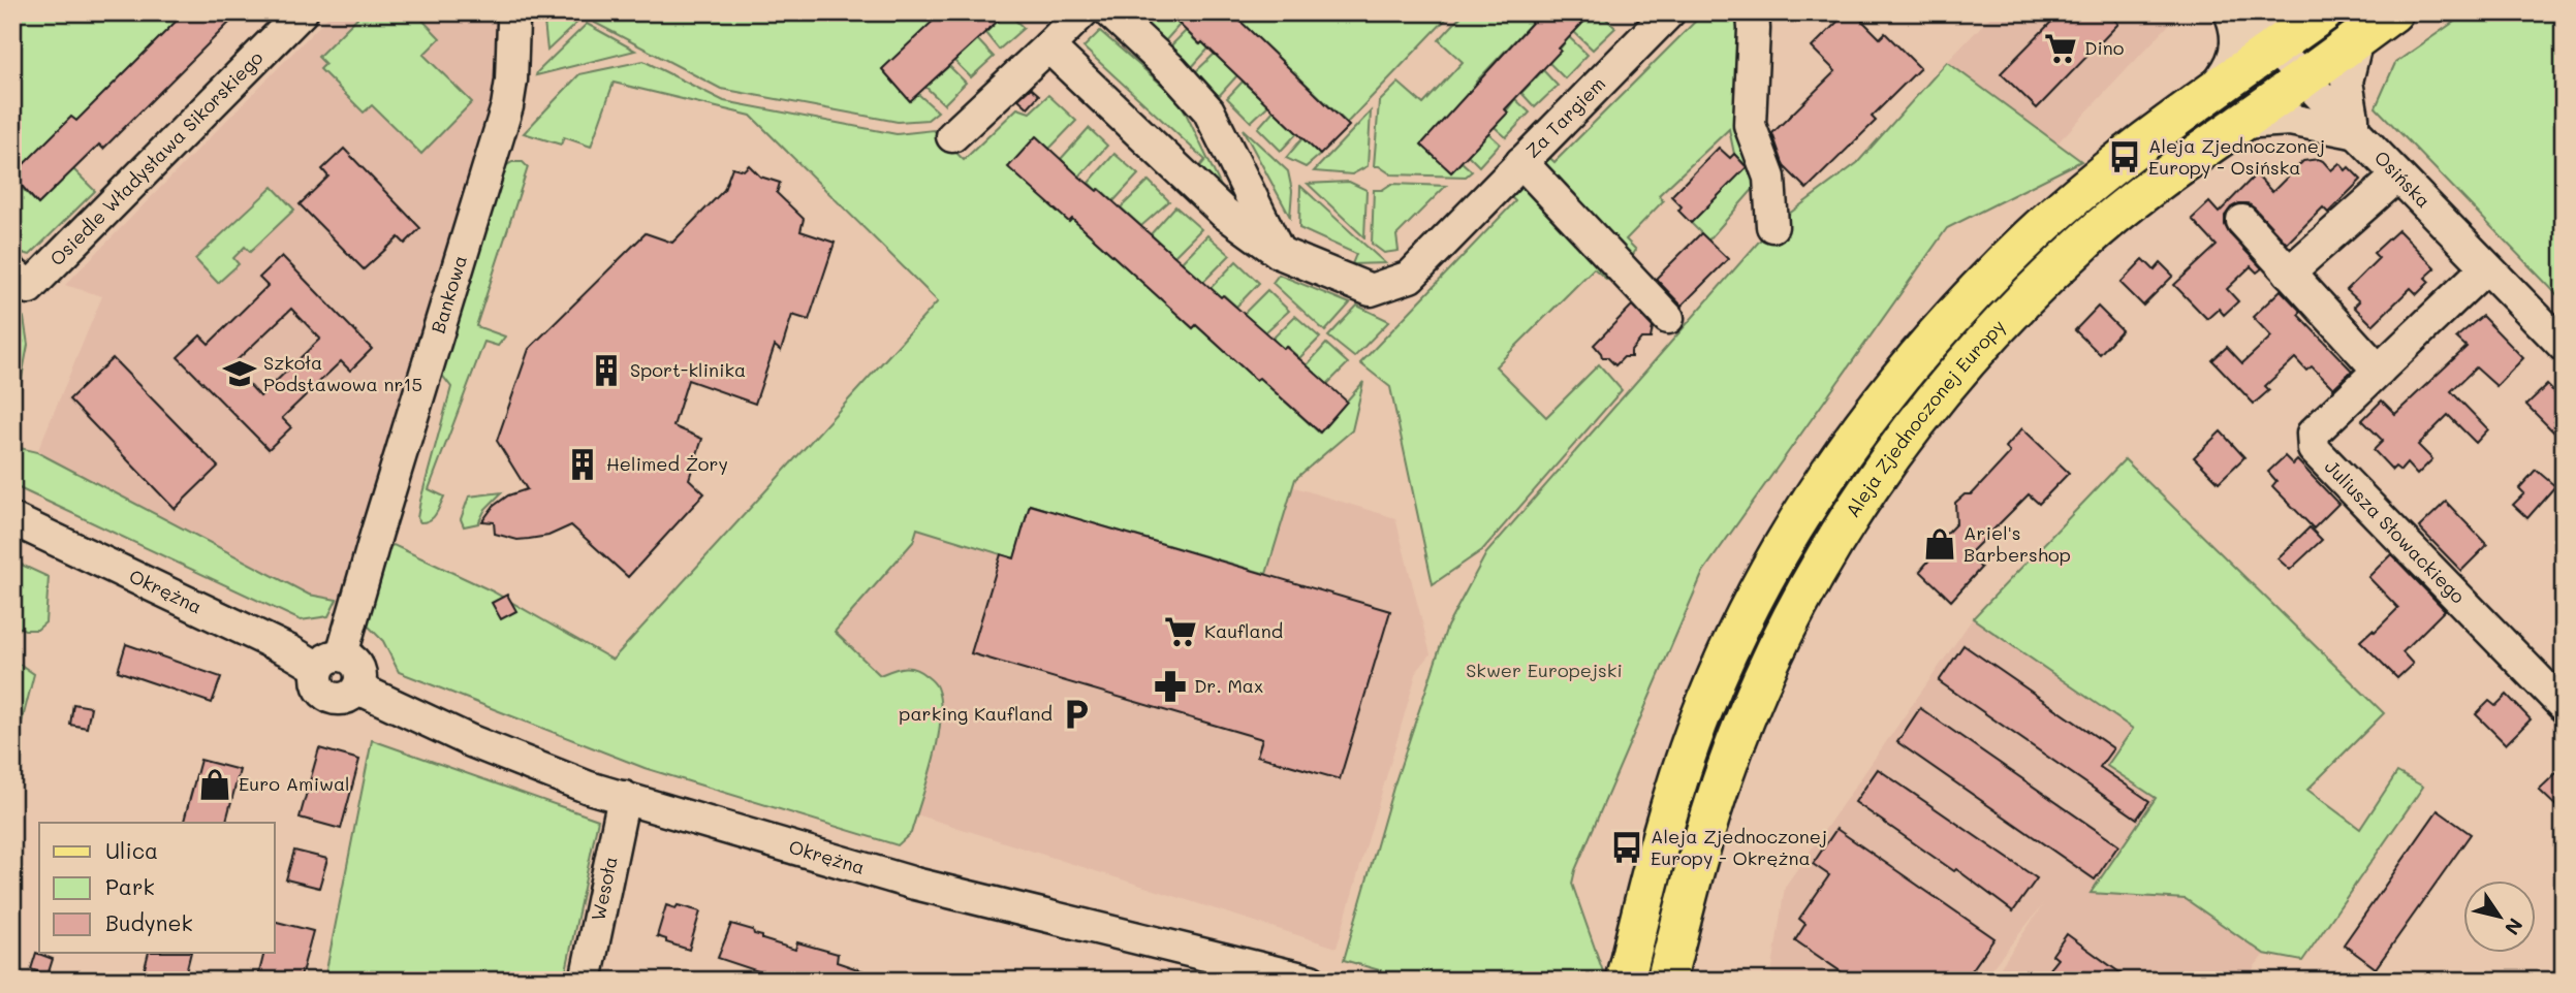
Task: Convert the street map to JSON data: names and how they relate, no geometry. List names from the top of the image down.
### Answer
{
  "streets": {
    "main road": ["Aleja Zjednoczonej Europy"],
    "street": [
      "Za Targiem",
      "Osiedle Władysława Sikorskiego",
      "Osińska",
      "Bankowa",
      "Juliusza Słowackiego",
      "Okrężna",
      "Wesoła"
    ]
  },
  "crossings": [
    ["Osińska", "Aleja Zjednoczonej Europy"],
    ["Osińska", "Juliusza Słowackiego"],
    ["Bankowa", "Okrężna"],
    ["Okrężna", "Wesoła"]
  ],
  "parks": ["Skwer Europejski"],
  "places": {
    "supermarket": ["Dino", "Kaufland"],
    "bus stop": ["Aleja Zjednoczonej Europy - Osińska", "Aleja Zjednoczonej Europy - Okrężna"],
    "building": ["Sport-klinika", "Helimed Żory"],
    "school or university": ["Szkoła Podstawowa nr15"],
    "shop": ["Ariel's Barbershop", "Euro Amiwal"],
    "pharmacy": ["Dr. Max"],
    "parking": ["parking Kaufland"]
  },
  "legend": ["Ulica", "Park", "Budynek"],
  "north": "bottom right"
}
